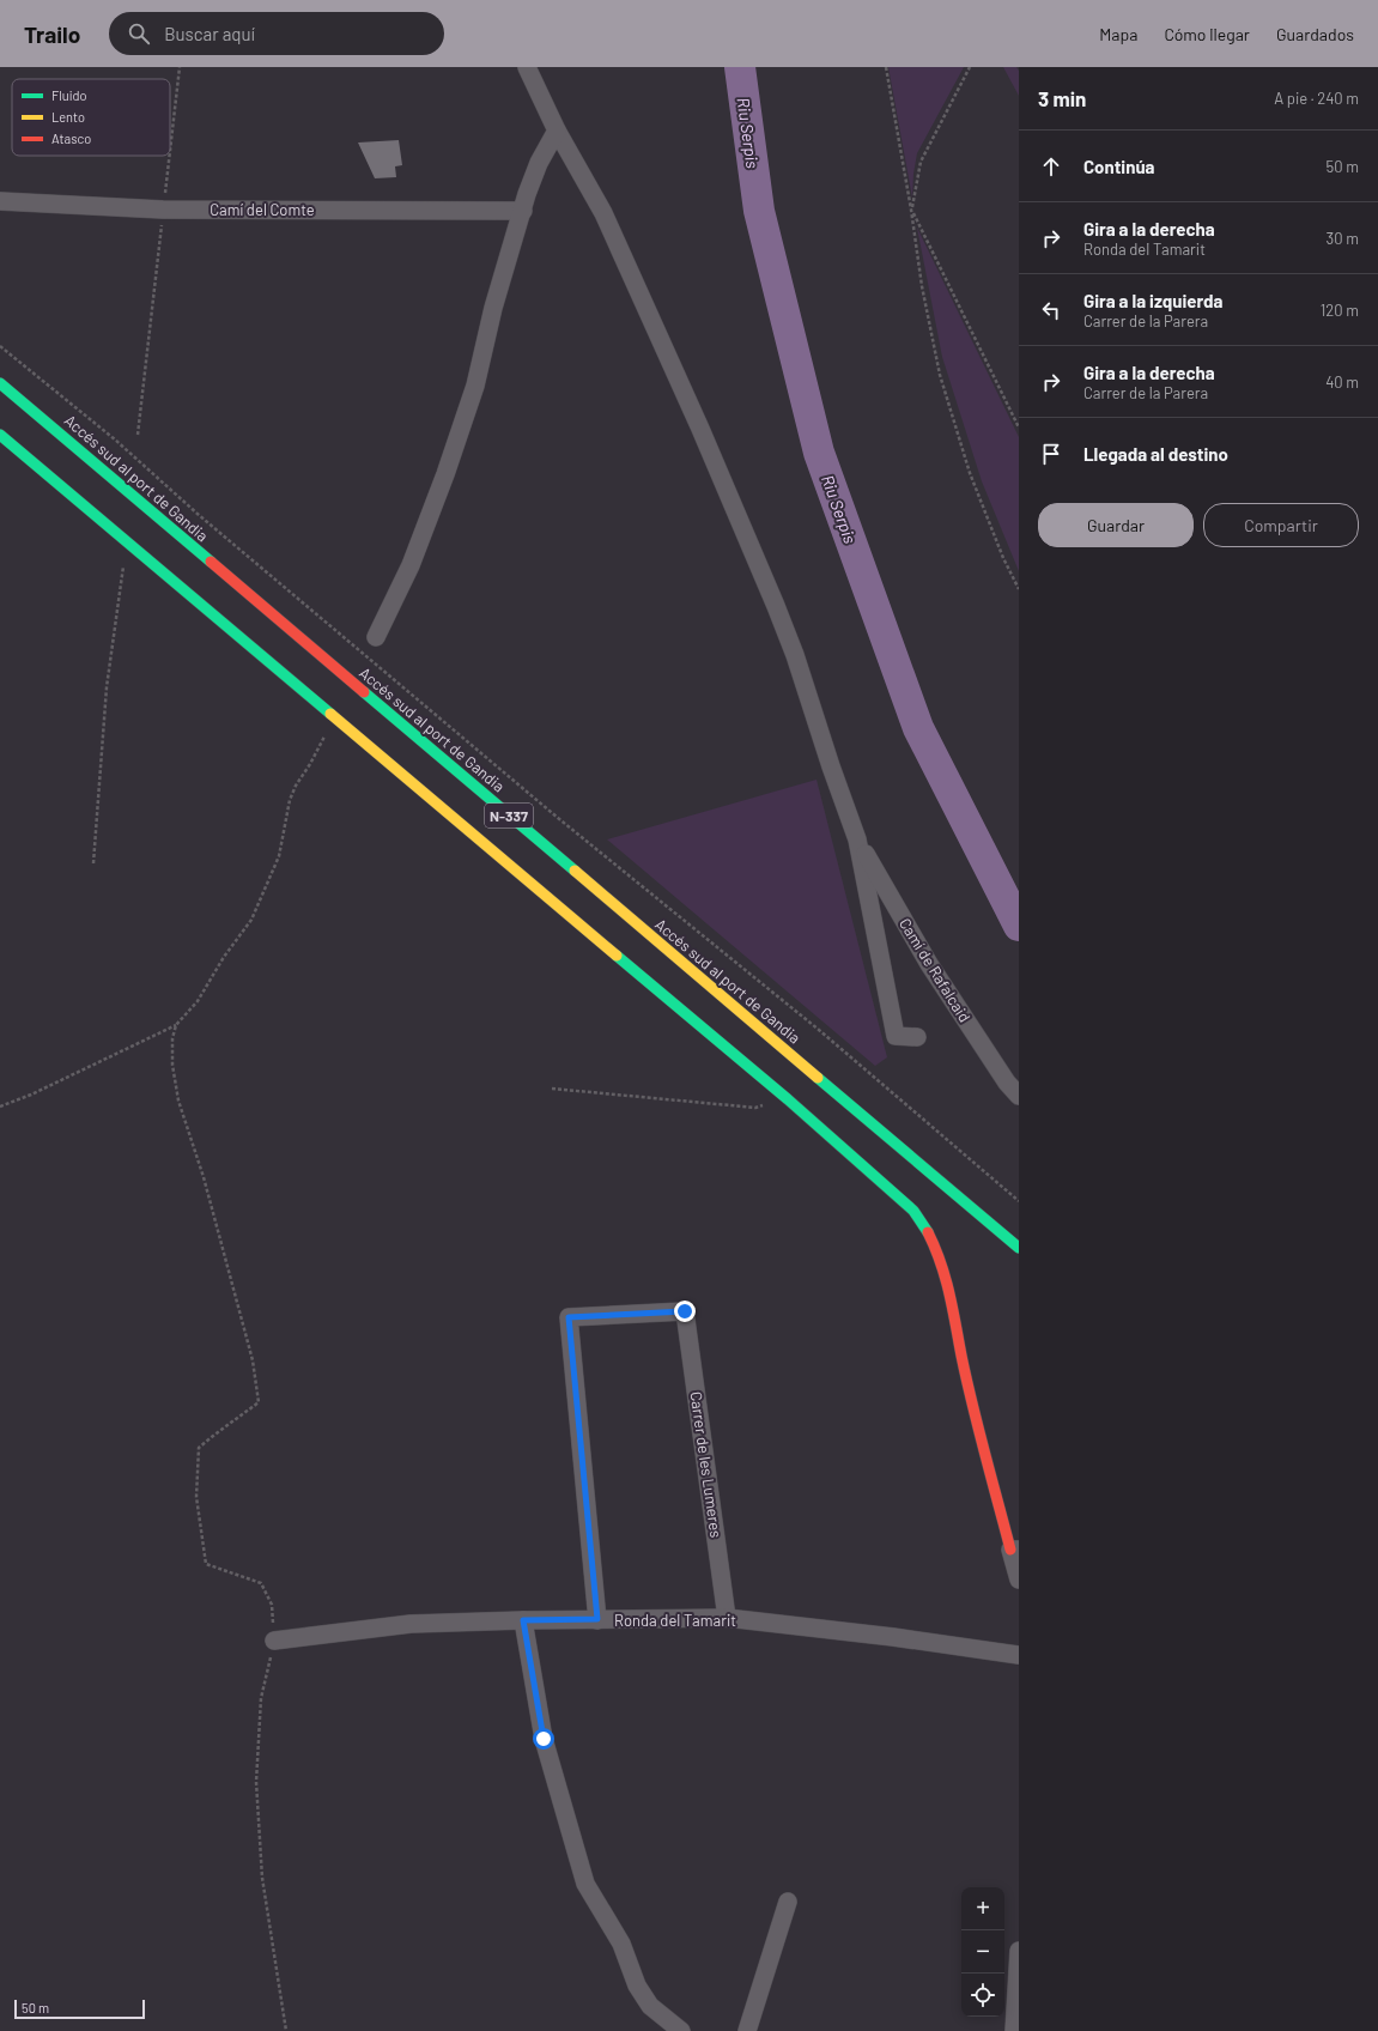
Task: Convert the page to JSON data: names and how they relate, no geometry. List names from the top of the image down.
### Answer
{
  "streets": {
    "main road": ["Accés sud al port de Gandia", "N-337"],
    "street": [
      "Camí del Comte",
      "Camí de Rafalcaid",
      "Carrer de les Lumeres",
      "Ronda del Tamarit"
    ]
  },
  "crossings": [
    ["Carrer de les Lumeres", "Ronda del Tamarit"]
  ],
  "water": ["Riu Serpis"],
  "legend": ["Fluido", "Lento", "Atasco"],
  "scale_bar": "50 m",
  "page": {
    "header": "Trailo",
    "search": "Buscar aquí",
    "nav": ["Mapa", "Cómo llegar", "Guardados"],
    "heading": ["3 min", "A pie · 240 m"],
    "list": [
      ["Continúa", "50 m"],
      ["Gira a la derecha", "Ronda del Tamarit", "30 m"],
      ["Gira a la izquierda", "Carrer de la Parera", "120 m"],
      ["Gira a la derecha", "Carrer de la Parera", "40 m"],
      "Llegada al destino"
    ],
    "buttons": ["Guardar", "Compartir"],
    "map_buttons": ["+", "−"],
    "scale": "50 m"
  }
}
